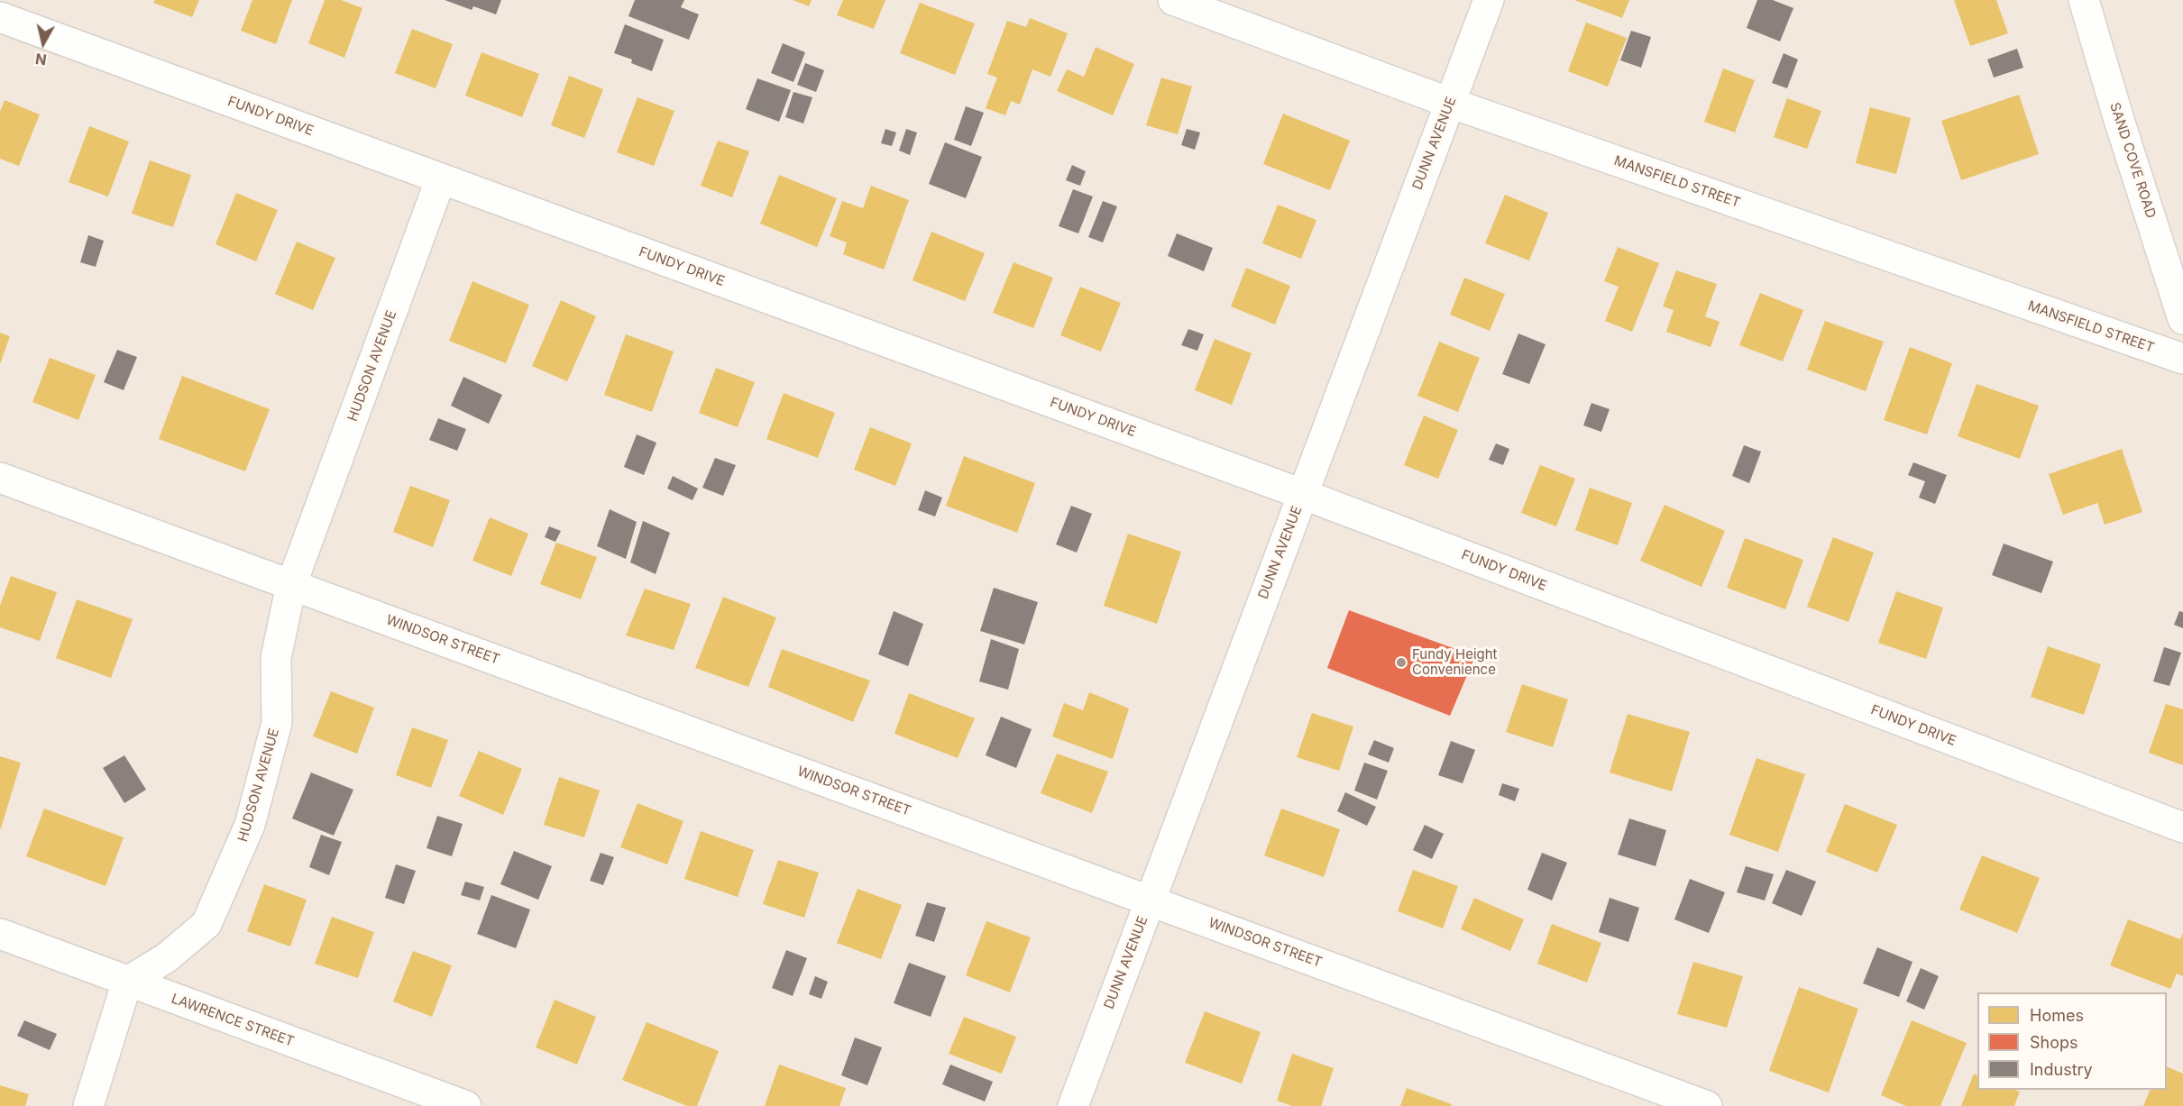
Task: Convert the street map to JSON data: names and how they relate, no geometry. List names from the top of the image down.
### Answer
{
  "streets": {
    "street": [
      "FUNDY DRIVE",
      "DUNN AVENUE",
      "SAND COVE ROAD",
      "MANSFIELD STREET",
      "HUDSON AVENUE",
      "WINDSOR STREET",
      "LAWRENCE STREET"
    ]
  },
  "crossings": [
    ["FUNDY DRIVE", "DUNN AVENUE"],
    ["FUNDY DRIVE", "HUDSON AVENUE"],
    ["DUNN AVENUE", "MANSFIELD STREET"],
    ["DUNN AVENUE", "WINDSOR STREET"],
    ["HUDSON AVENUE", "WINDSOR STREET"],
    ["HUDSON AVENUE", "LAWRENCE STREET"]
  ],
  "places": ["Fundy Height Convenience"],
  "legend": ["Homes", "Shops", "Industry"],
  "north": "bottom"
}
